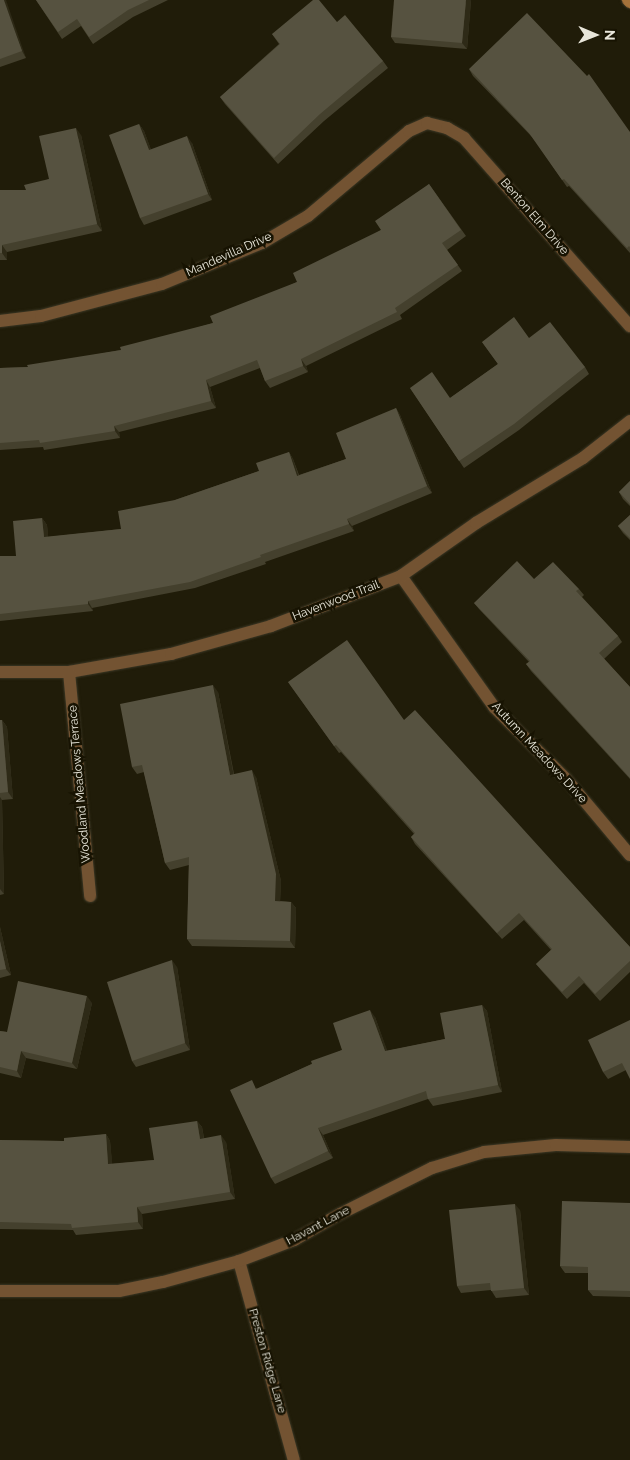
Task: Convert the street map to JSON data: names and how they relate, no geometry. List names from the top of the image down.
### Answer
{
  "streets": {
    "street": [
      "Benton Elm Drive",
      "Mandevilla Drive",
      "Havenwood Trail",
      "Autumn Meadows Drive",
      "Woodland Meadows Terrace",
      "Havant Lane",
      "Preston Ridge Lane"
    ]
  },
  "crossings": [
    ["Benton Elm Drive", "Mandevilla Drive"],
    ["Havenwood Trail", "Autumn Meadows Drive"],
    ["Havenwood Trail", "Woodland Meadows Terrace"],
    ["Havant Lane", "Preston Ridge Lane"]
  ],
  "north": "right"
}
